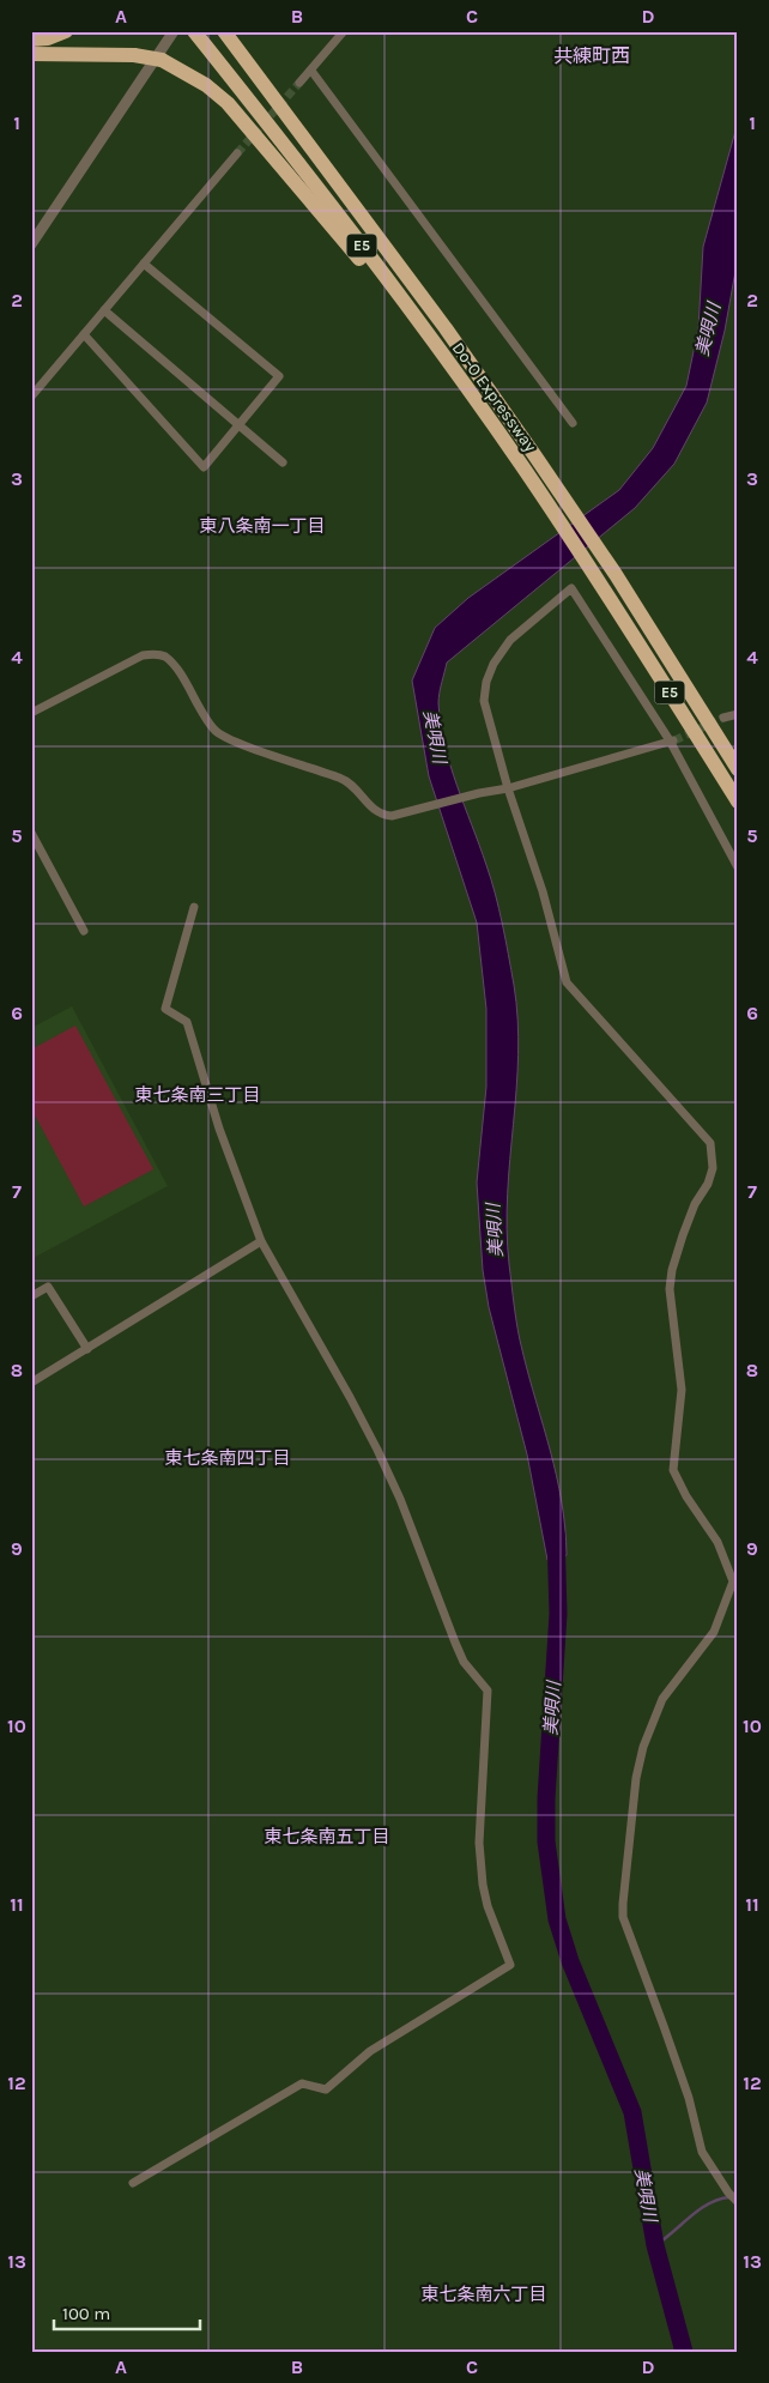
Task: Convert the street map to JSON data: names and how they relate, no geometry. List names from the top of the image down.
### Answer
{
  "streets": {
    "highway": ["E5", "Do-O Expressway"]
  },
  "districts": [
    "共練町西",
    "東八条南一丁目",
    "東七条南三丁目",
    "東七条南四丁目",
    "東七条南五丁目",
    "東七条南六丁目"
  ],
  "water": ["美唄川"],
  "scale_bar": "100 m",
  "grid": {
    "columns": [
      "A",
      "B",
      "C",
      "D"
    ],
    "rows": [
      "1",
      "2",
      "3",
      "4",
      "5",
      "6",
      "7",
      "8",
      "9",
      "10",
      "11",
      "12",
      "13"
    ]
  }
}
